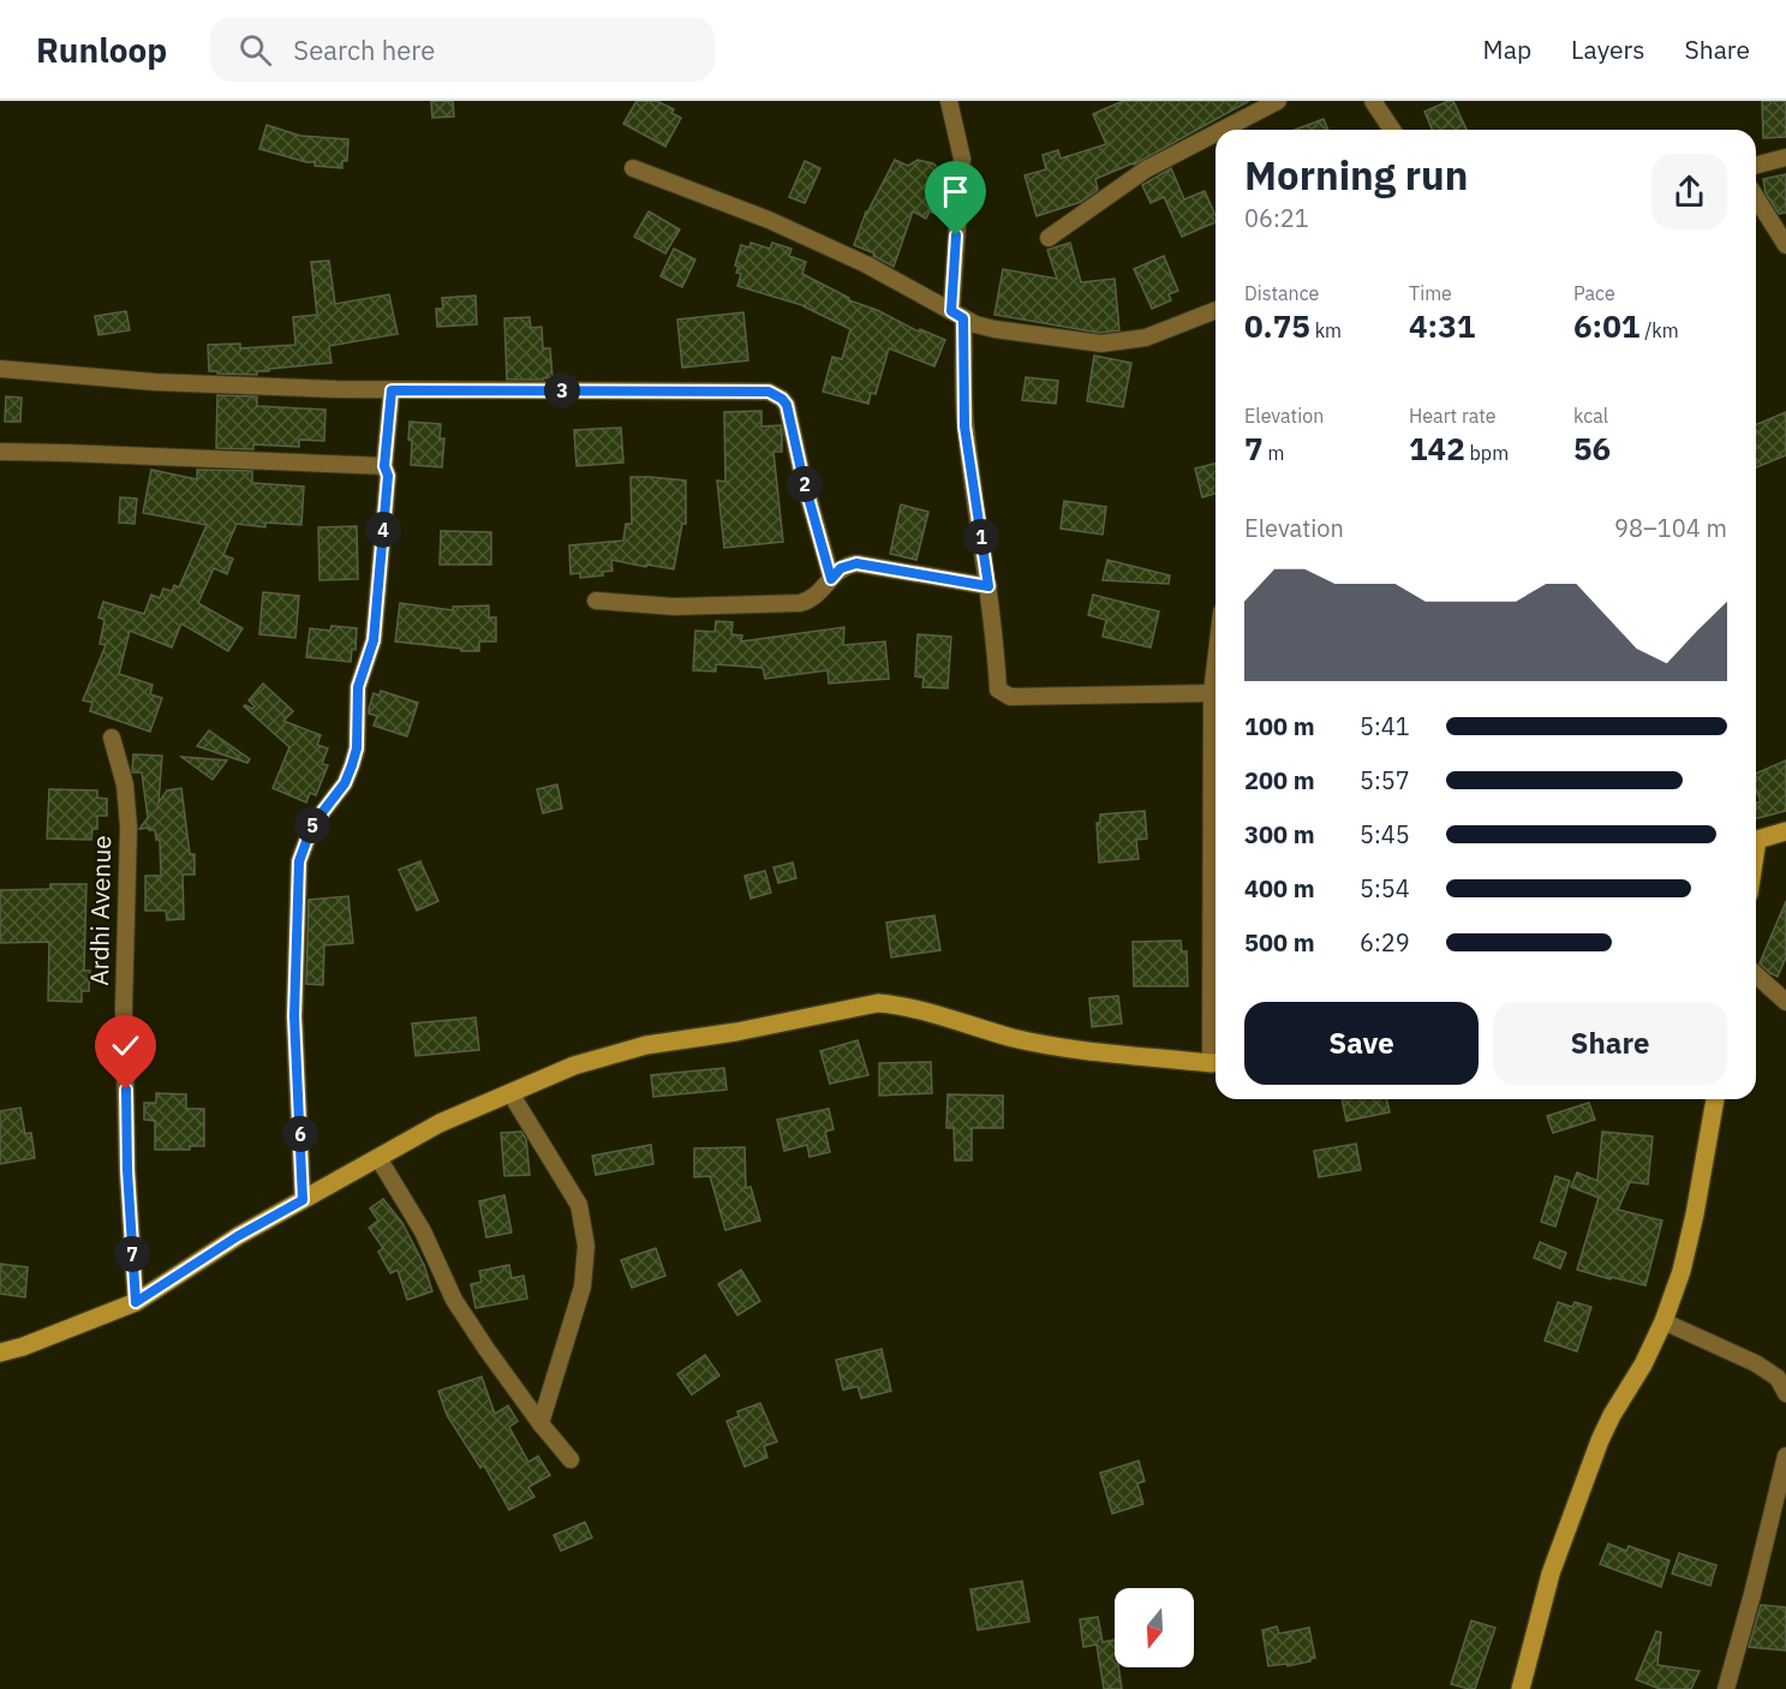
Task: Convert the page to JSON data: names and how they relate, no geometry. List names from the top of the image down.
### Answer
{
  "streets": {
    "street": ["Ardhi Avenue"]
  },
  "north": "bottom",
  "page": {
    "header": "Runloop",
    "search": "Search here",
    "nav": ["Map", "Layers", "Share"],
    "heading": ["Morning run", "06:21"],
    "stats": [
      ["Distance", "0.75 km"],
      ["Time", "4:31"],
      ["Pace", "6:01 /km"],
      ["Elevation", "7 m"],
      ["Heart rate", "142 bpm"],
      ["kcal", "56"]
    ],
    "pins": [
      "3",
      "2",
      "4",
      "1",
      "5",
      "6",
      "7"
    ],
    "chart": ["Elevation", "98–104 m"],
    "list": [
      {
        "name": "100 m",
        "note": "5:41"
      },
      {
        "name": "200 m",
        "note": "5:57"
      },
      {
        "name": "300 m",
        "note": "5:45"
      },
      {
        "name": "400 m",
        "note": "5:54"
      },
      {
        "name": "500 m",
        "note": "6:29"
      }
    ],
    "buttons": ["Save", "Share"]
  }
}
